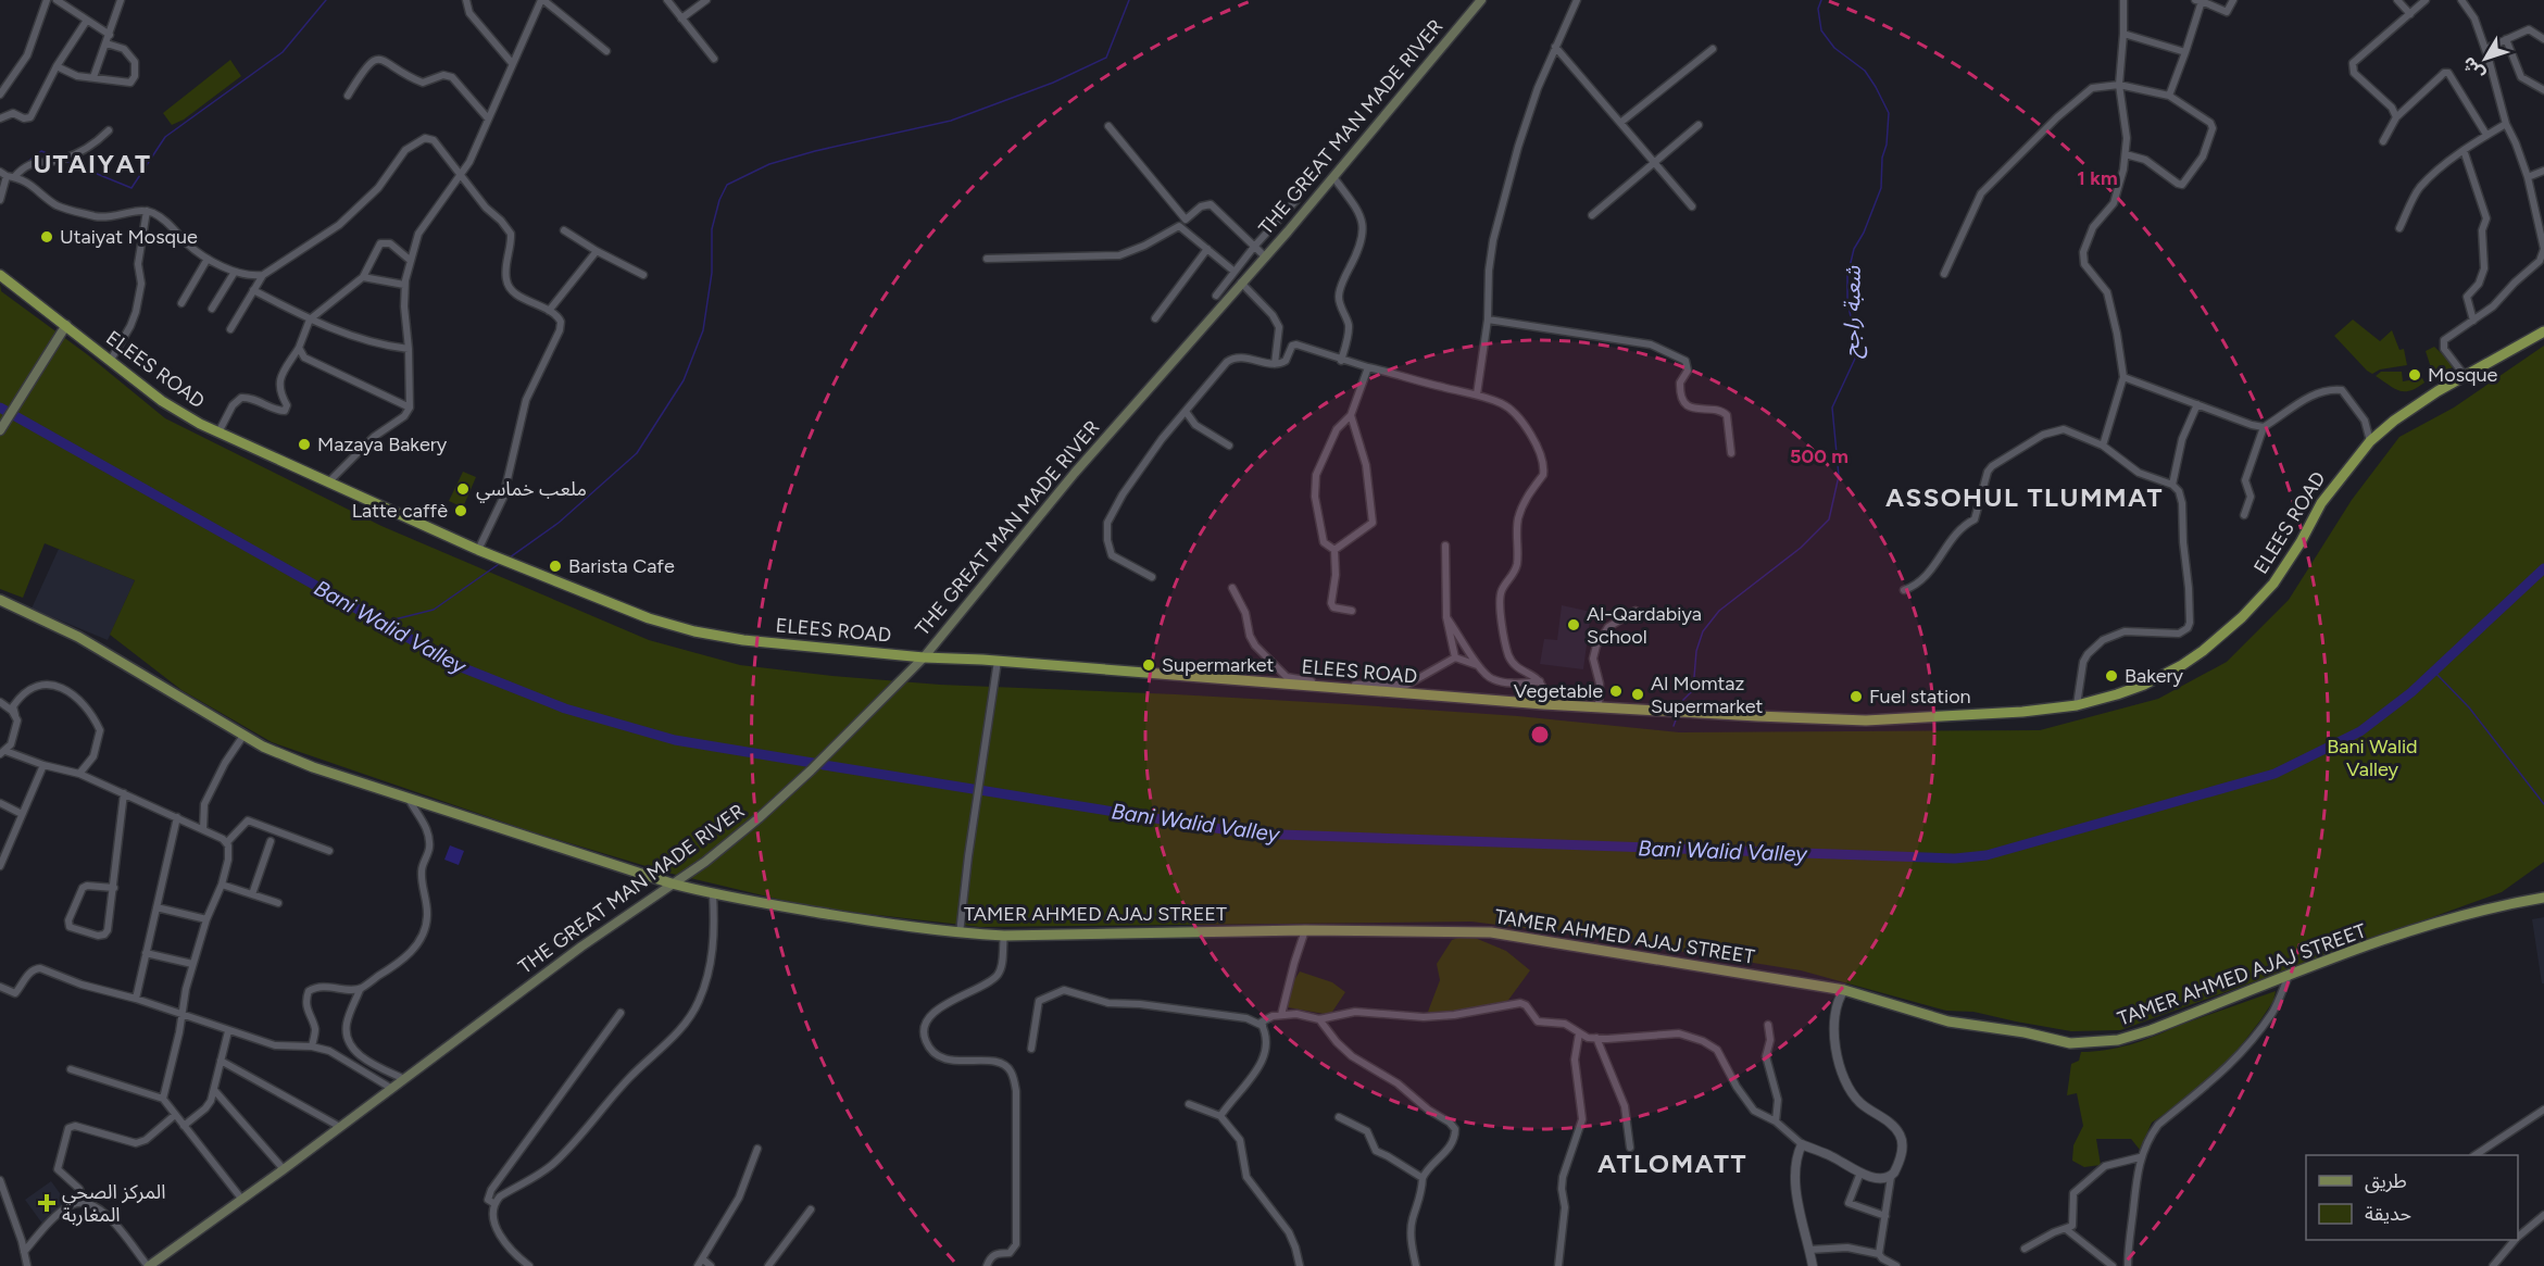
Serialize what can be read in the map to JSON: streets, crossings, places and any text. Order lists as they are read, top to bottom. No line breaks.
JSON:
{"streets":{"highway":["ELEES ROAD"],"main road":["THE GREAT MAN MADE RIVER","TAMER AHMED AJAJ STREET"]},"crossings":[["THE GREAT MAN MADE RIVER","ELEES ROAD"],["THE GREAT MAN MADE RIVER","TAMER AHMED AJAJ STREET"]],"districts":["UTAIYAT","ASSOHUL TLUMMAT","ATLOMATT"],"water":["شعبة راجح","Bani Walid Valley"],"parks":["Bani Walid Valley"],"places":{"other":["Utaiyat Mosque","Mosque","Mazaya Bakery","ملعب خماسي","Latte caffè","Barista Cafe","Al-Qardabiya School","Supermarket","Bakery","Vegetable","Al Momtaz Supermarket","Fuel station"],"health":["المركز الصحي المغاربة"]},"legend":["طريق","حديقة"],"north":"bottom left","rings":["1 km","500 m"]}
